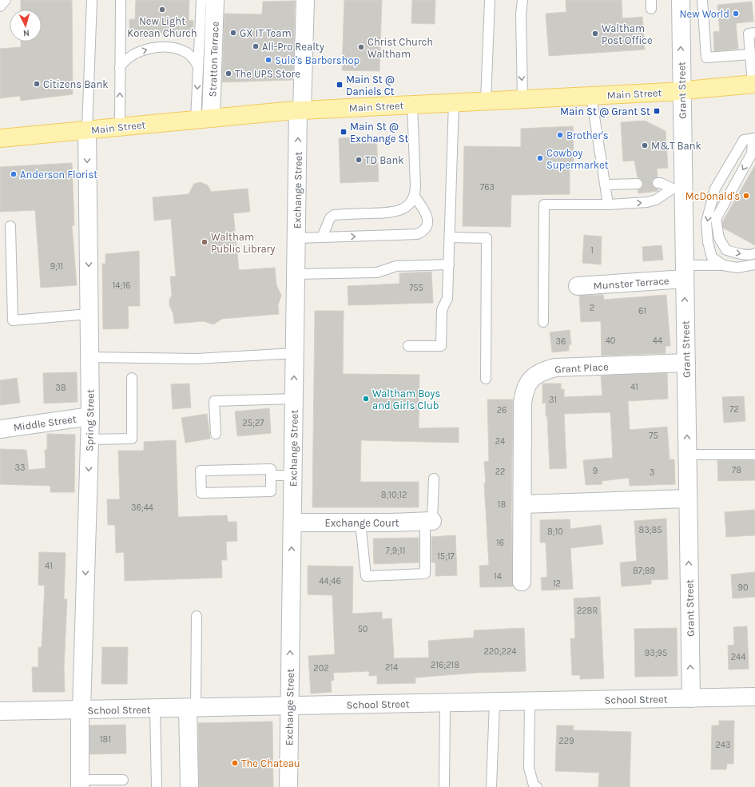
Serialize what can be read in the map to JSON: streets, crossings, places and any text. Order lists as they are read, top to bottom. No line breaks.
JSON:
{"streets":{"main road":["Main Street"],"street":["Stratton Terrace","Grant Street","Exchange Street","Munster Terrace","Grant Place","Spring Street","Middle Street","Exchange Court","School Street"]},"crossings":[["Stratton Terrace","Main Street"],["Grant Street","Main Street"],["Grant Street","Munster Terrace"],["Grant Street","Grant Place"],["Grant Street","School Street"],["Main Street","Exchange Street"],["Main Street","Spring Street"],["Exchange Street","Exchange Court"],["Exchange Street","School Street"],["Spring Street","Middle Street"],["Spring Street","School Street"]],"one_way":["Grant Street","Exchange Street","Spring Street"],"places":{"other":["New Light Korean Church","New World","GX IT Team","Waltham Post Office","All-Pro Realty","Christ Church Waltham","Sule's Barbershop","The UPS Store","Citizens Bank","Brother's","M&T Bank","Cowboy Supermarket","TD Bank","Anderson Florist","McDonald's","Waltham Public Library","Waltham Boys and Girls Club","The Chateau"],"transit":["Main St @ Daniels Ct","Main St @ Grant St","Main St @ Exchange St"]},"house_numbers":["763","1","9;11","14;16","755","2","61","40","44","36","41","38","31","72","26","25;27","75","24","33","78","9","22","3","8;10;12","18","36;44","83;85","8;10","16","7;9;11","15;17","41","87;89","14","44;46","12","90","228R","50","220;224","93;95","244","216;218","214","202","181","229","243"],"north":"bottom"}
